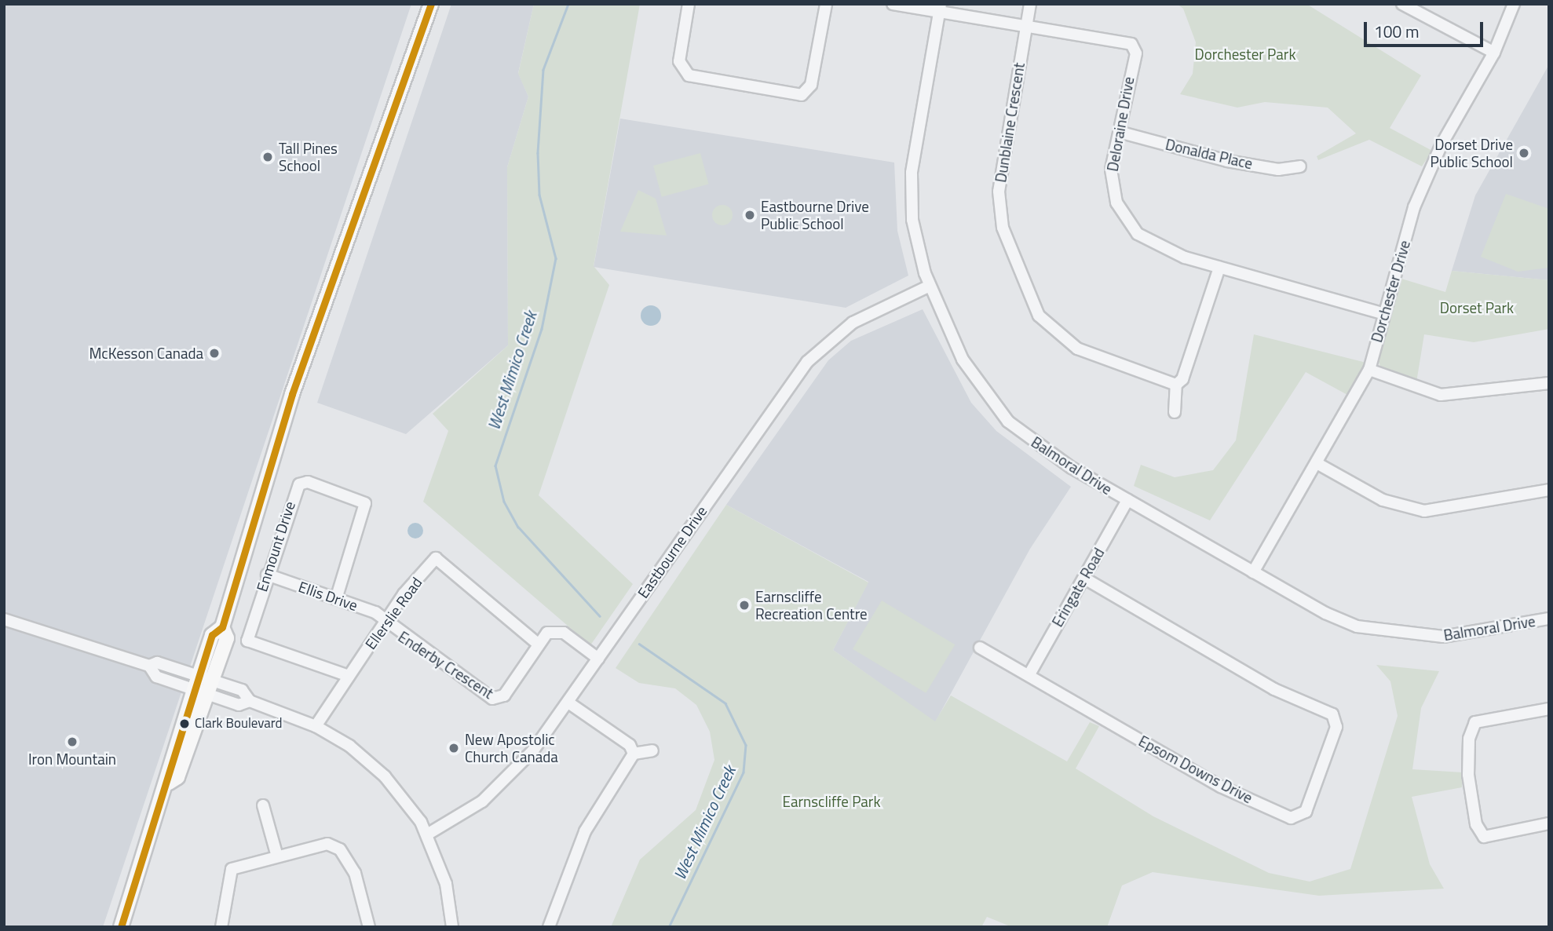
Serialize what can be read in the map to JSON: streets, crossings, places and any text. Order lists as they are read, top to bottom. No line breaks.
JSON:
{"streets":{"street":["Dunblaine Crescent","Deloraine Drive","Donalda Place","Dorchester Drive","Balmoral Drive","Enmount Drive","Eastbourne Drive","Eringate Road","Ellis Drive","Ellerslie Road","Enderby Crescent","Epsom Downs Drive"]},"crossings":[["Dunblaine Crescent","Deloraine Drive"],["Deloraine Drive","Donalda Place"],["Deloraine Drive","Dorchester Drive"],["Deloraine Drive","Balmoral Drive"],["Dorchester Drive","Balmoral Drive"],["Balmoral Drive","Eastbourne Drive"],["Balmoral Drive","Eringate Road"],["Enmount Drive","Ellis Drive"],["Enmount Drive","Ellerslie Road"],["Eringate Road","Epsom Downs Drive"],["Ellis Drive","Ellerslie Road"],["Ellis Drive","Enderby Crescent"],["Ellerslie Road","Enderby Crescent"]],"water":["West Mimico Creek"],"parks":["Dorchester Park","Dorset Park","Earnscliffe Park"],"places":["Dorset Drive Public School","Tall Pines School","Eastbourne Drive Public School","McKesson Canada","Earnscliffe Recreation Centre","Clark Boulevard","Iron Mountain","New Apostolic Church Canada"],"scale_bar":"100 m"}
